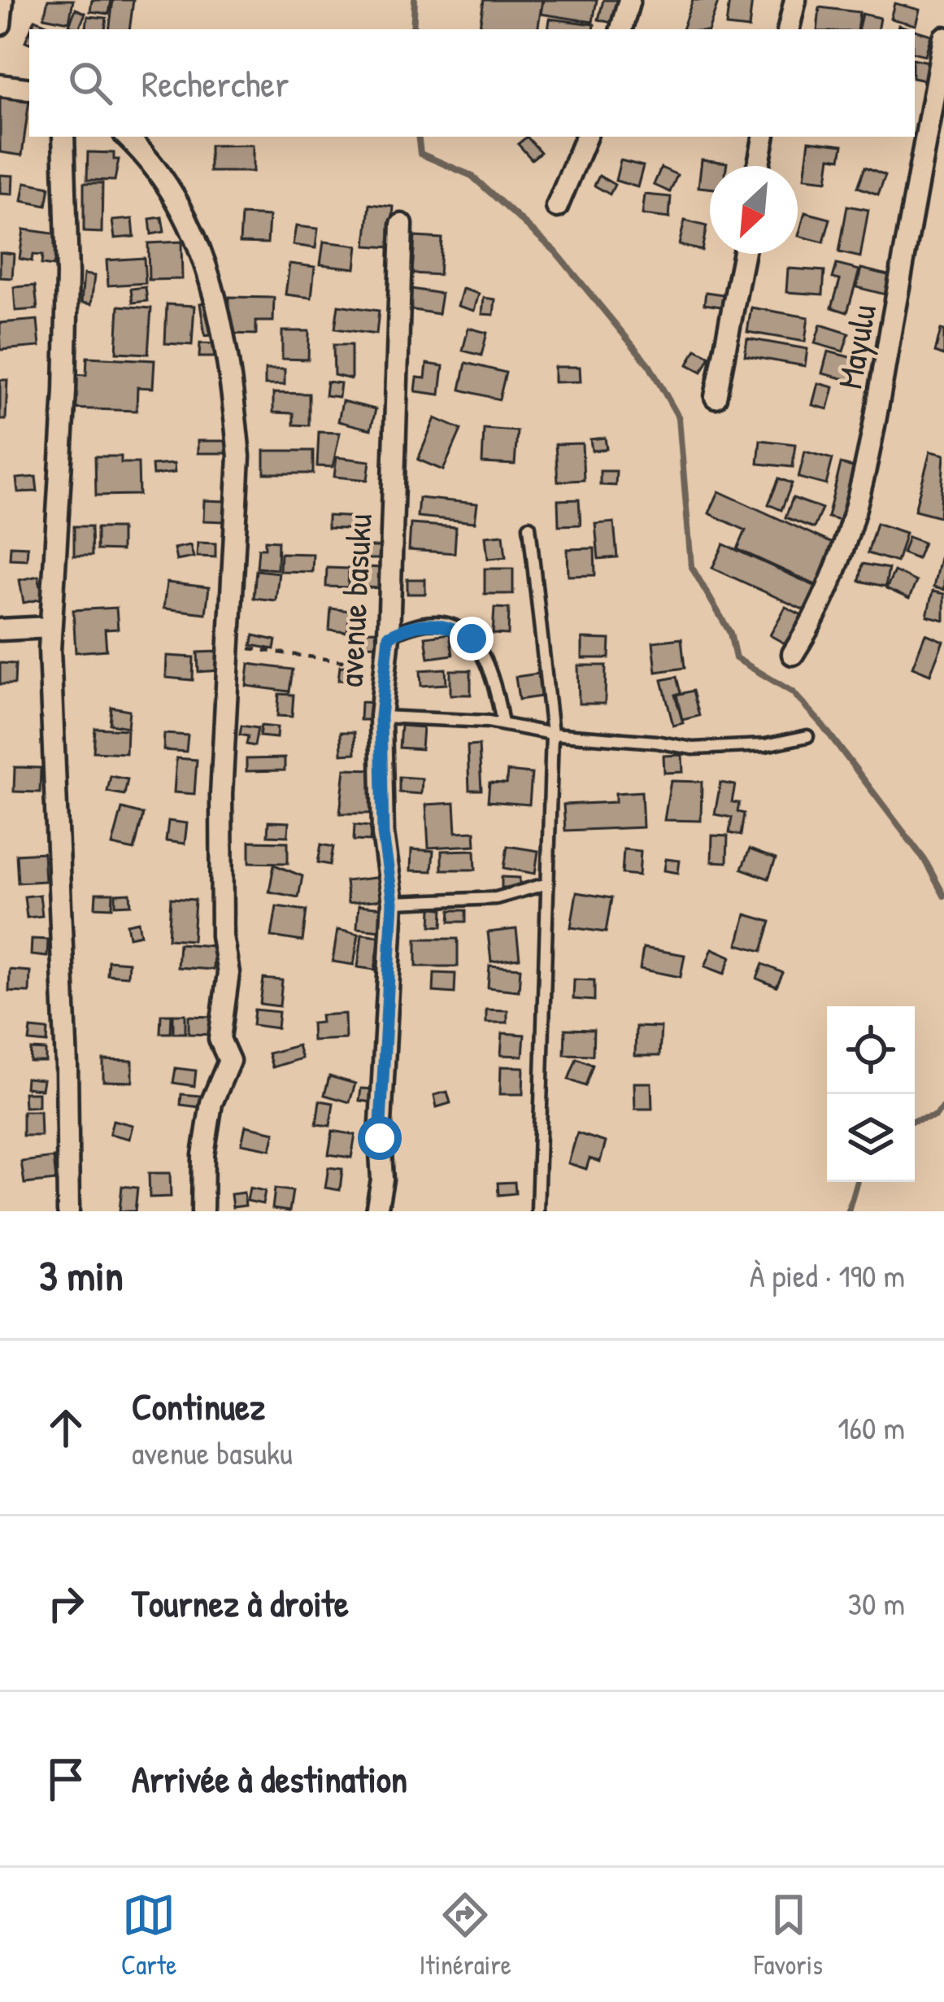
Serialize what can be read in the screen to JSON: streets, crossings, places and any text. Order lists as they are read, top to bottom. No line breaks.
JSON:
{"streets":{"street":["Mayulu","avenue basuku"]},"north":"bottom left","page":{"search":"Rechercher","heading":["3 min","À pied · 190 m"],"list":[["Continuez","avenue basuku","160 m"],["Tournez à droite","30 m"],"Arrivée à destination"],"nav":["Carte","Itinéraire","Favoris"]}}
